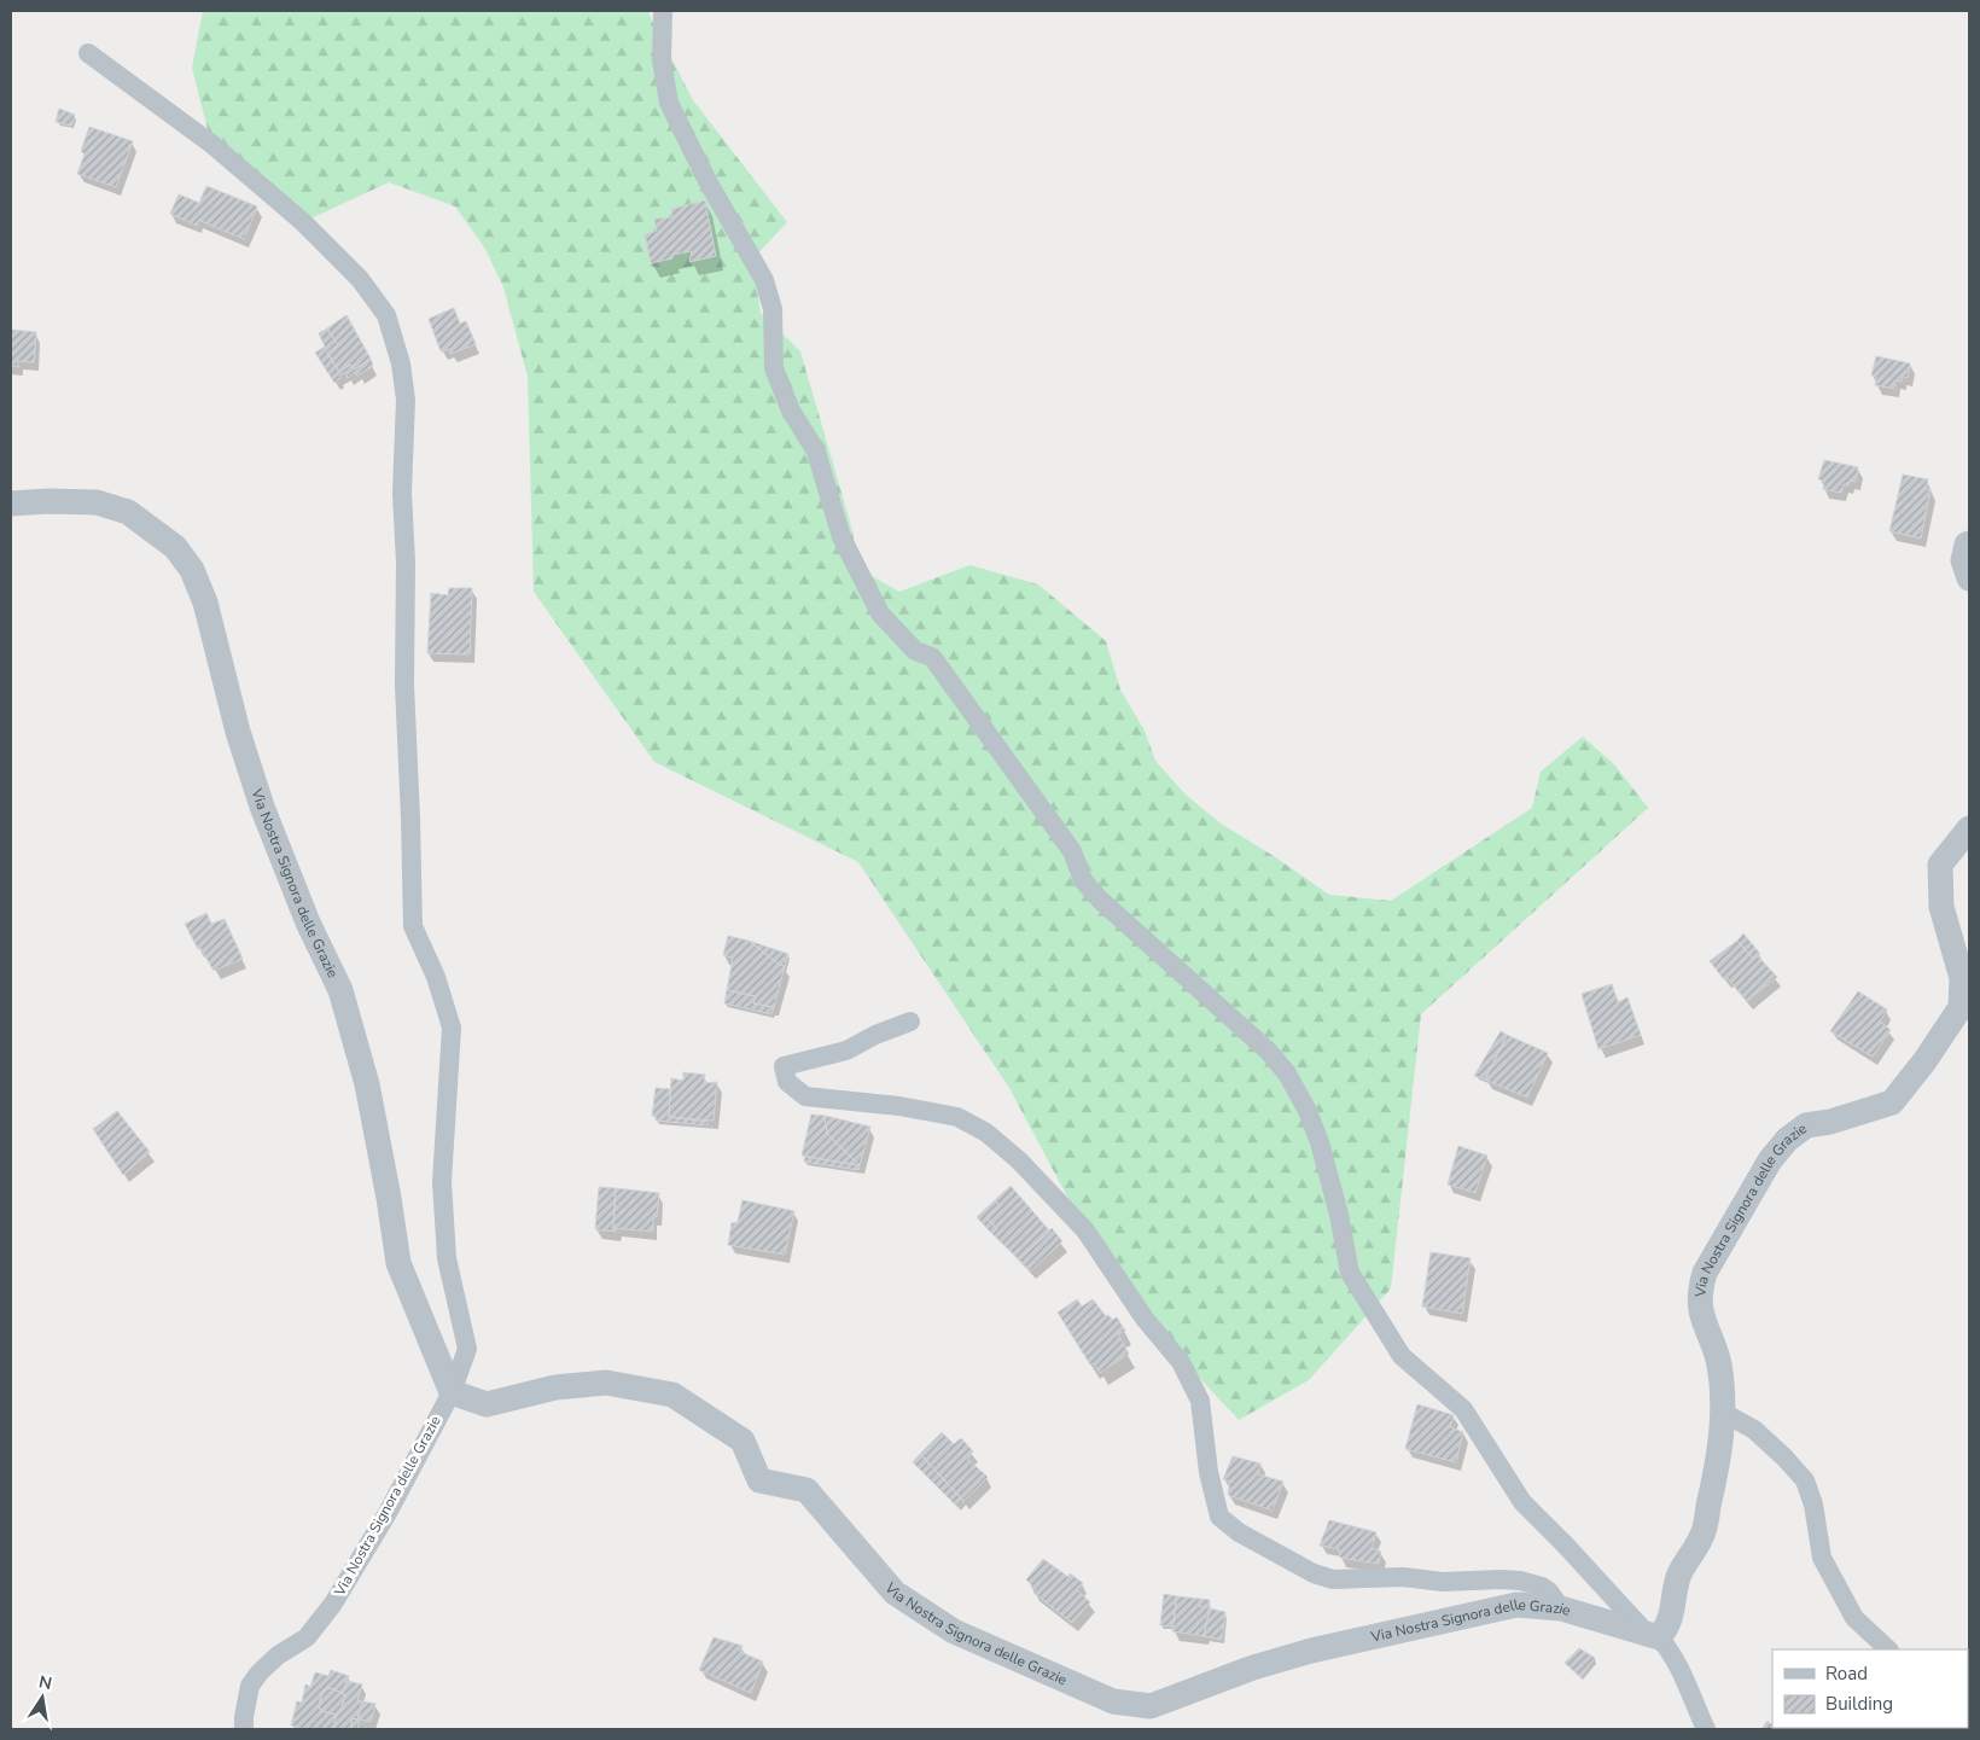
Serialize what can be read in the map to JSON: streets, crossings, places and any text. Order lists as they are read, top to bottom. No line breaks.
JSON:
{"streets":{"street":["Via Nostra Signora delle Grazie"]},"legend":["Road","Building"],"north":"top"}
